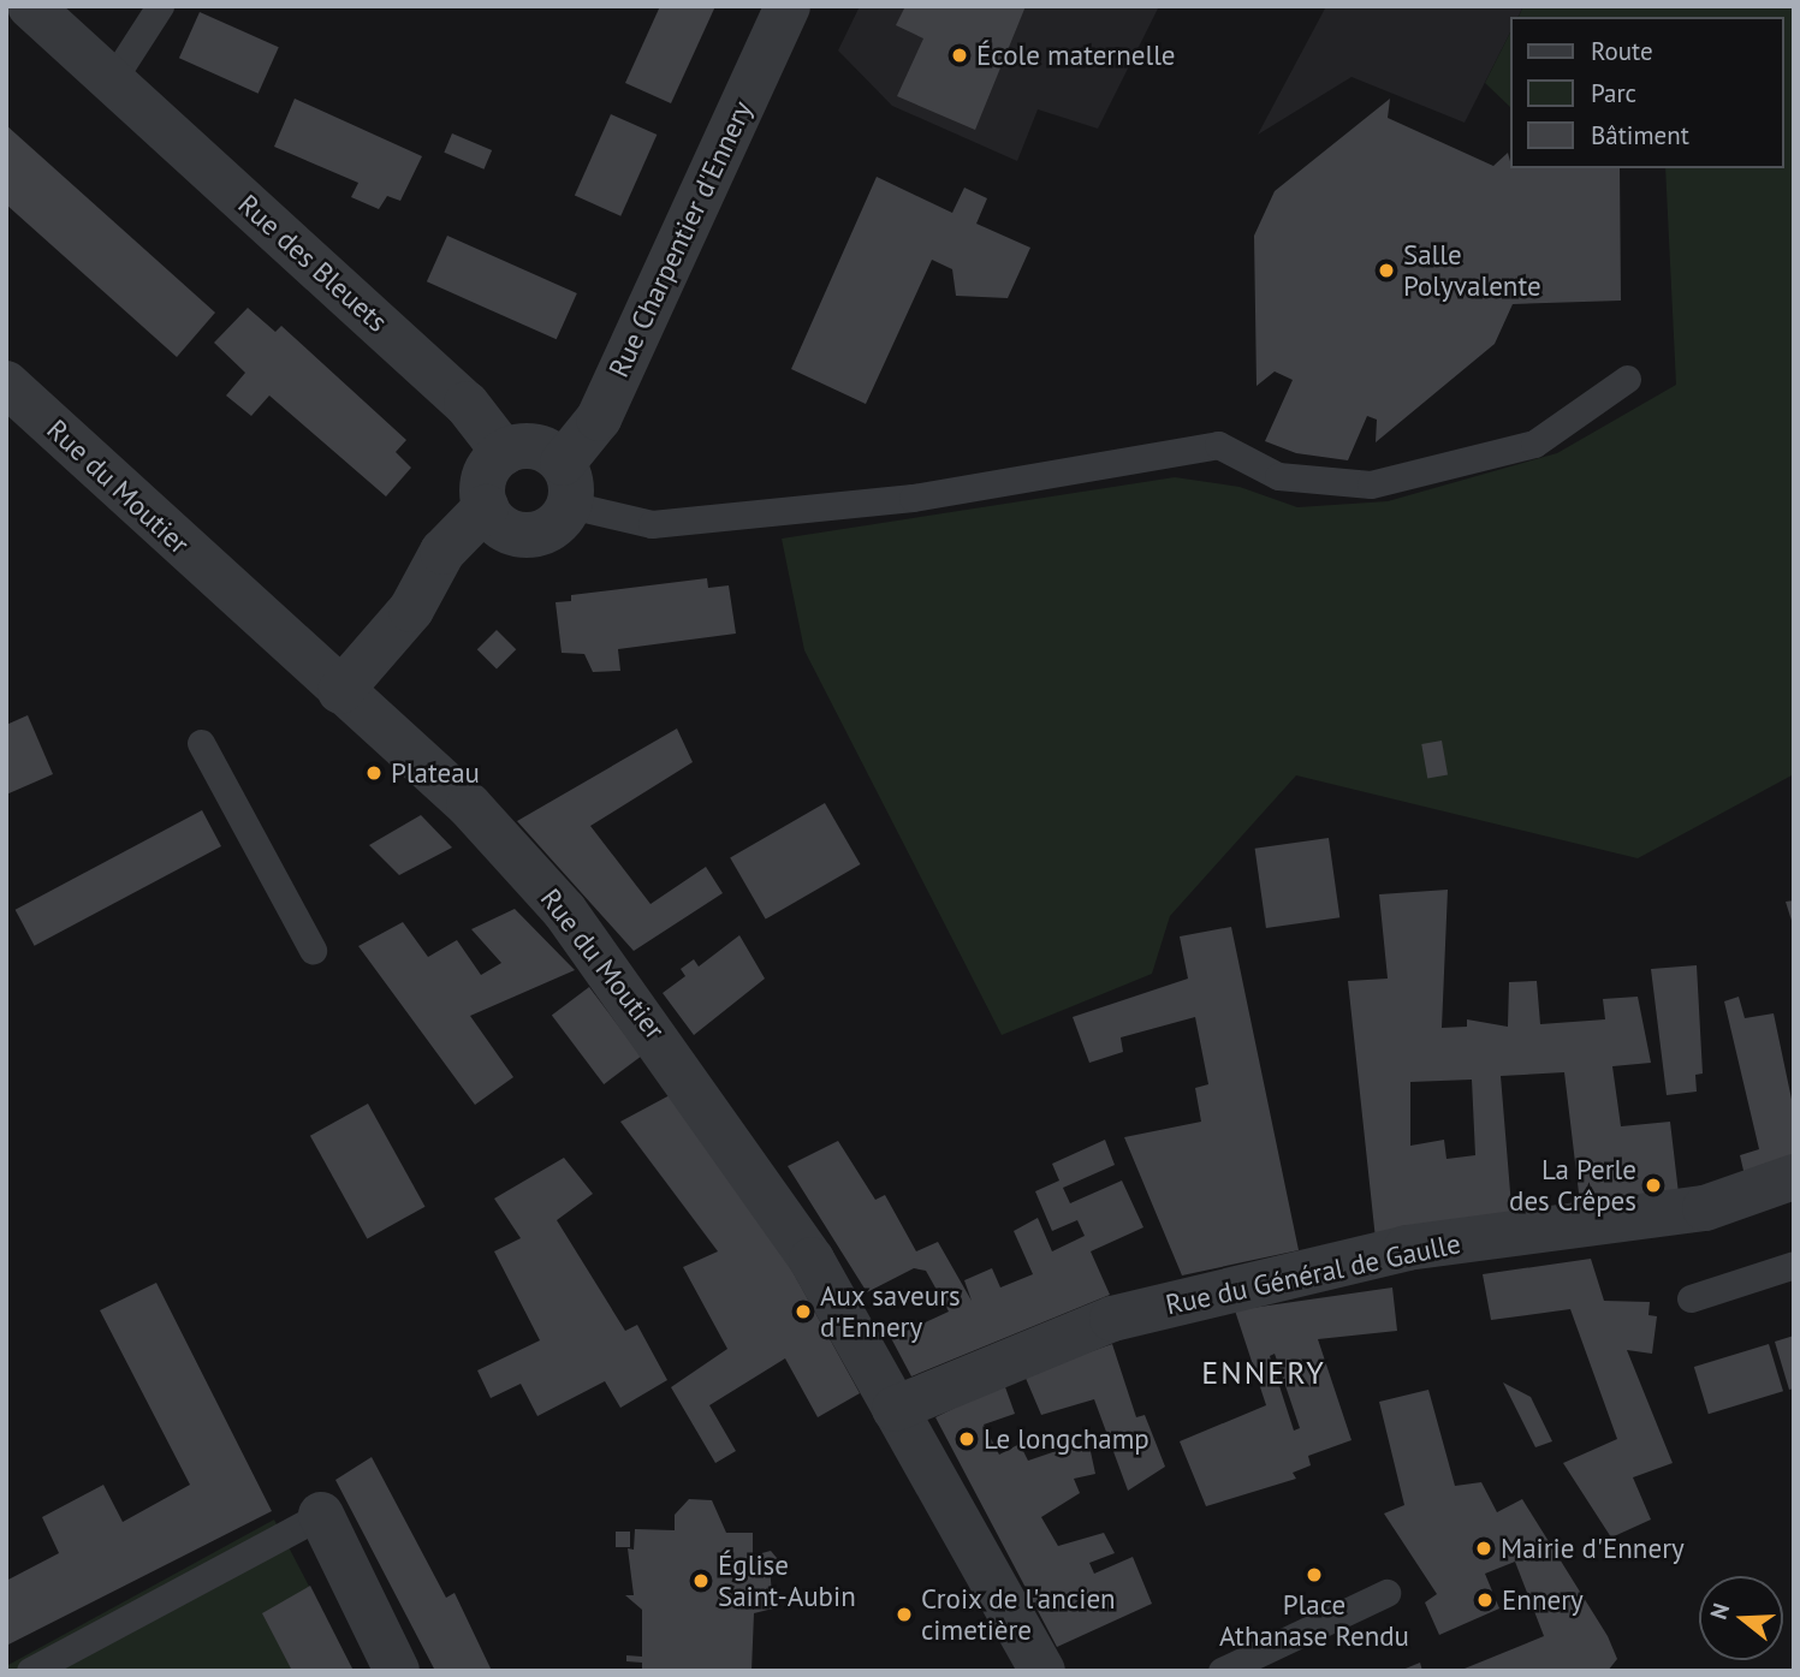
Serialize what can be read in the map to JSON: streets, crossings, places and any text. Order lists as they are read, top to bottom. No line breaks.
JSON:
{"streets":{"street":["Rue Charpentier d'Ennery","Rue des Bleuets","Rue du Moutier","Rue du Général de Gaulle"]},"crossings":[["Rue Charpentier d'Ennery","Rue des Bleuets"],["Rue du Moutier","Rue du Général de Gaulle"]],"districts":["ENNERY"],"places":["École maternelle","Salle Polyvalente","Plateau","La Perle des Crêpes","Aux saveurs d'Ennery","Le longchamp","Mairie d'Ennery","Place Athanase Rendu","Église Saint-Aubin","Ennery","Croix de l'ancien cimetière"],"legend":["Route","Parc","Bâtiment"],"north":"left"}
